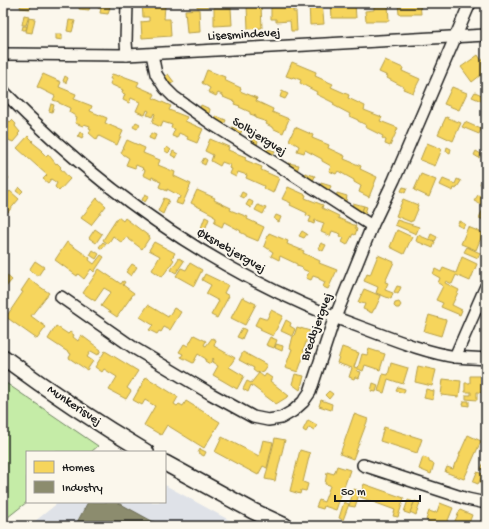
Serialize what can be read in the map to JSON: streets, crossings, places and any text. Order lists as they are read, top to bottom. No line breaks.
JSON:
{"streets":{"main road":["Munkerisvej"],"street":["Lisesmindevej","Solbjergvej","Øksnebjergvej","Bredbjergvej"]},"crossings":[["Lisesmindevej","Solbjergvej"],["Lisesmindevej","Bredbjergvej"],["Solbjergvej","Bredbjergvej"],["Øksnebjergvej","Bredbjergvej"]],"legend":["Homes","Industry"],"scale_bar":"50 m"}
